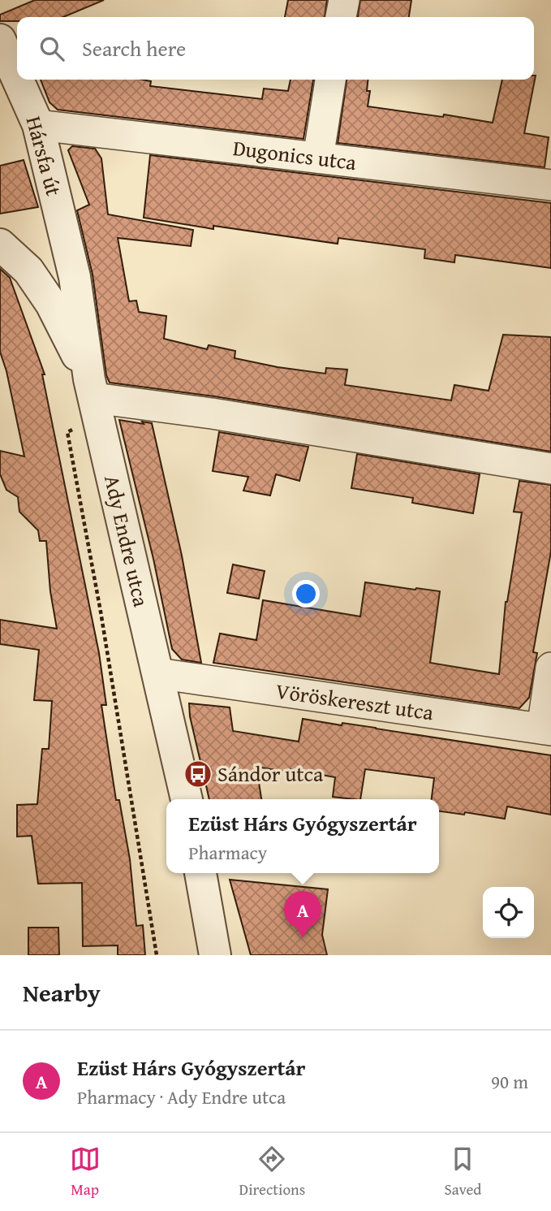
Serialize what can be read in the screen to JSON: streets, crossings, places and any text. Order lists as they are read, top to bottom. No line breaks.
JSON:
{"streets":{"street":["Dugonics utca","Hársfa út","Ady Endre utca","Vöröskereszt utca"]},"crossings":[["Dugonics utca","Hársfa út"],["Hársfa út","Ady Endre utca"],["Ady Endre utca","Vöröskereszt utca"]],"places":{"bus stop":["Sándor utca"]},"page":{"search":"Search here","popup":["Ezüst Hárs Gyógyszertár","Pharmacy"],"pins":"A","heading":"Nearby","list":[{"mark":"A","name":"Ezüst Hárs Gyógyszertár","note":"Pharmacy · Ady Endre utca","value":"90 m"}],"nav":["Map","Directions","Saved"]}}
